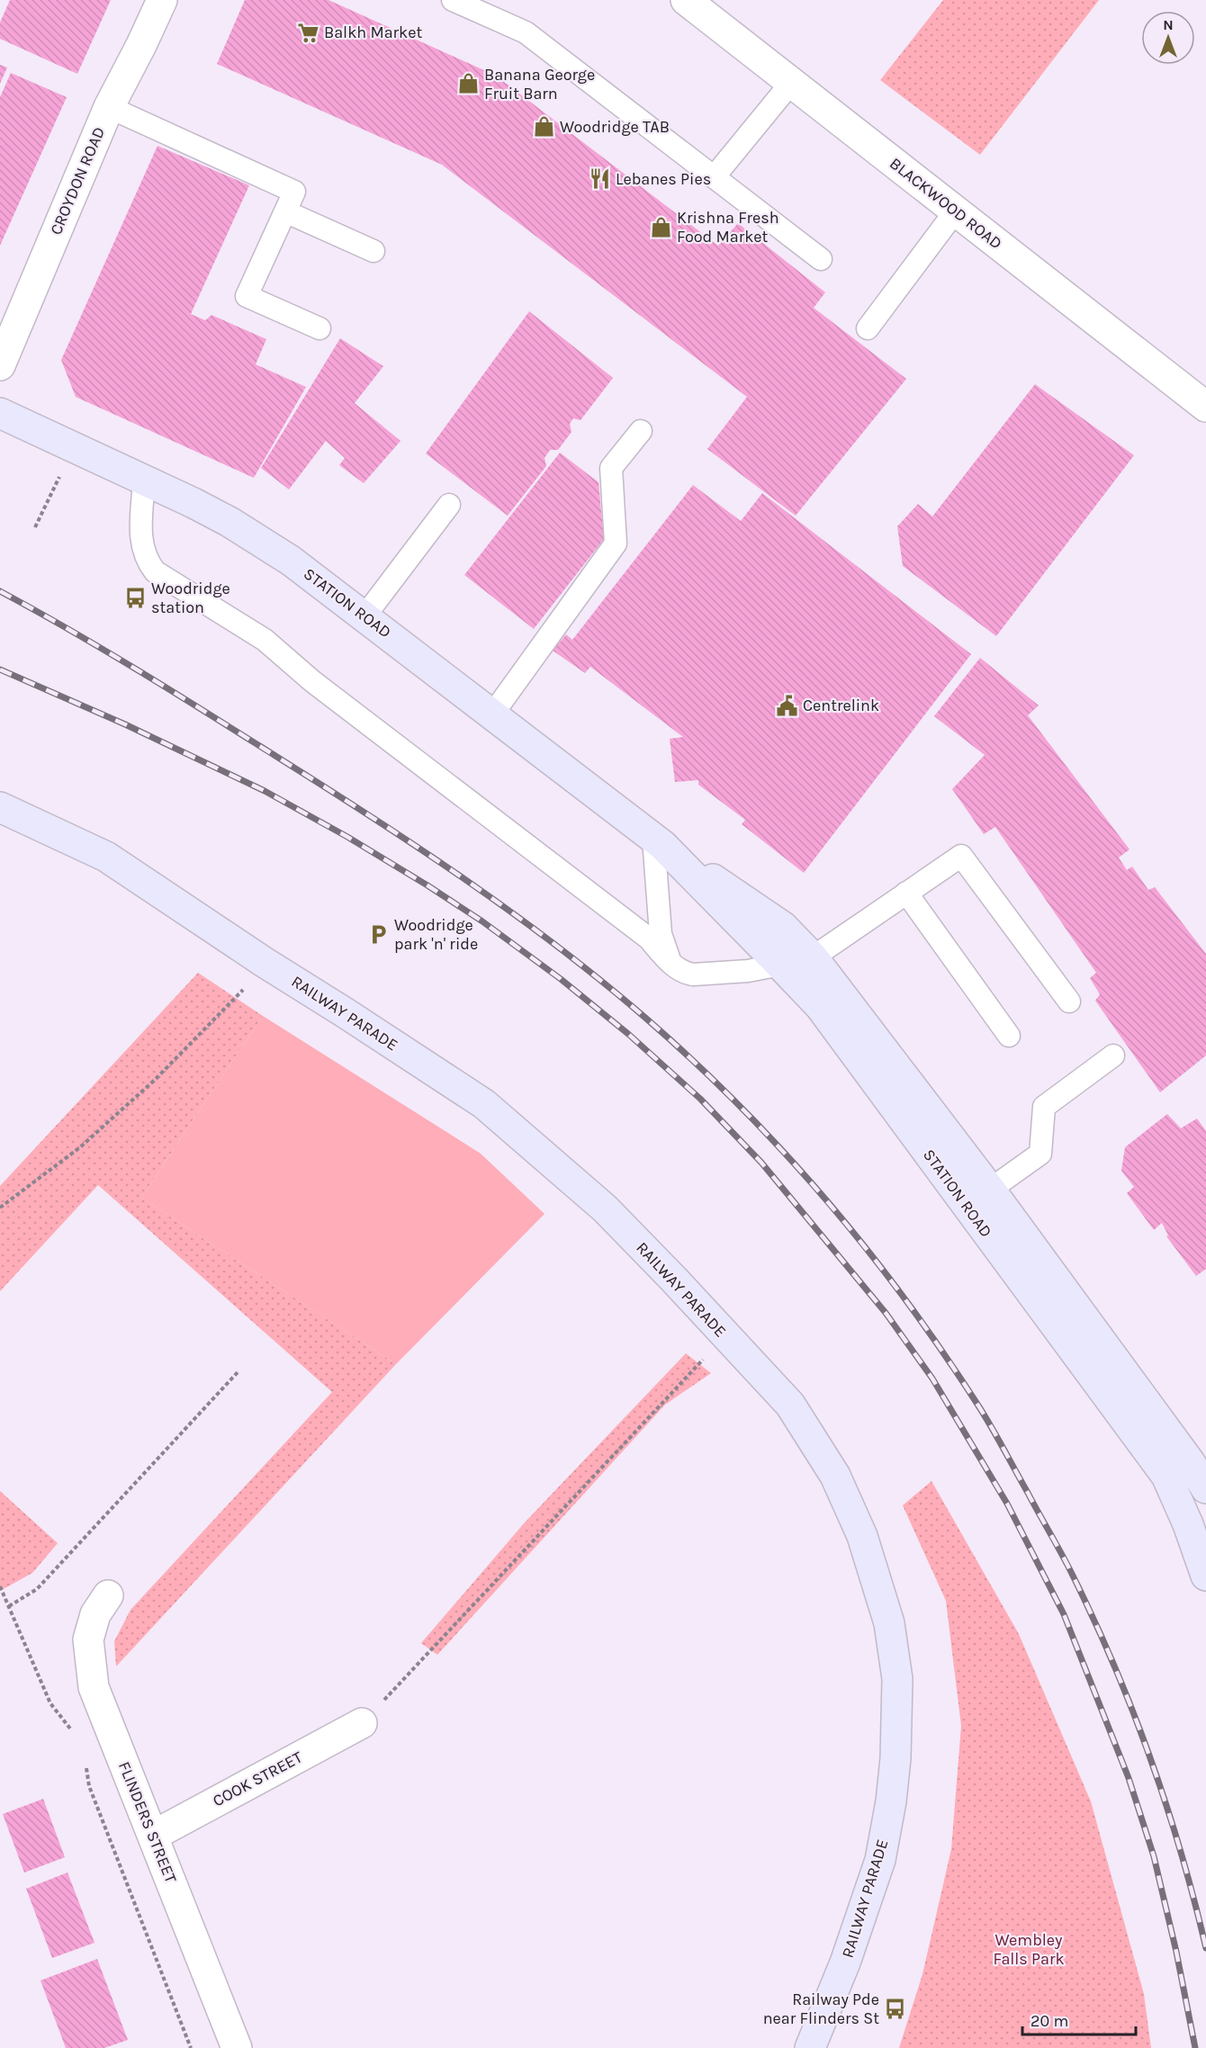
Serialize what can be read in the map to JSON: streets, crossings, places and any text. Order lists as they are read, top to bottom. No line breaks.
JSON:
{"streets":{"street":["CROYDON ROAD","BLACKWOOD ROAD","STATION ROAD","RAILWAY PARADE","COOK STREET","FLINDERS STREET"]},"crossings":[["COOK STREET","FLINDERS STREET"]],"parks":["Wembley Falls Park"],"places":{"supermarket":["Balkh Market"],"shop":["Banana George Fruit Barn","Woodridge TAB","Krishna Fresh Food Market"],"restaurant":["Lebanes Pies"],"bus stop":["Woodridge station","Railway Pde near Flinders St"],"public building":["Centrelink"],"parking":["Woodridge park 'n' ride"]},"scale_bar":"20 m","north":"top"}
